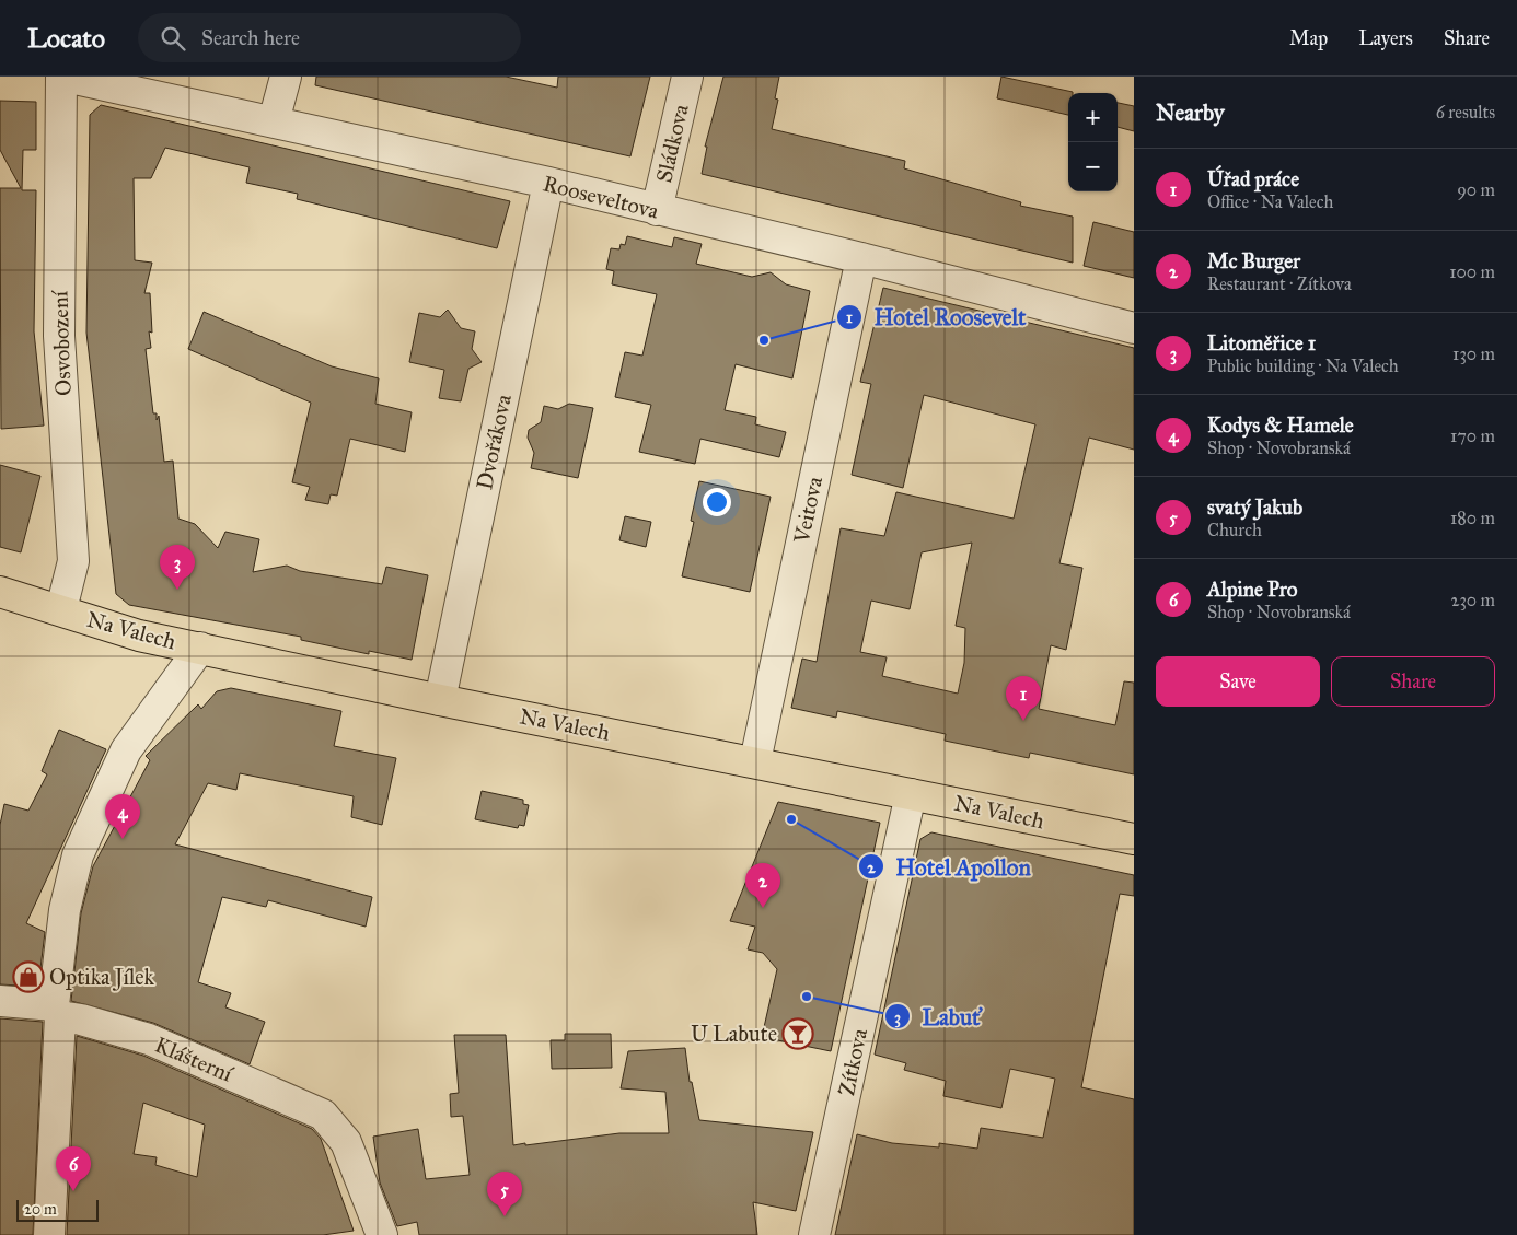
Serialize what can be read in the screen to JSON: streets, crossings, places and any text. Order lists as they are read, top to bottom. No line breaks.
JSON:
{"streets":{"main road":["Na Valech"],"street":["Sládkova","Rooseveltova","Osvobození","Dvořákova","Veitova","Klášterní","Zítkova"]},"crossings":[["Sládkova","Rooseveltova"],["Rooseveltova","Dvořákova"],["Rooseveltova","Veitova"],["Osvobození","Na Valech"],["Dvořákova","Na Valech"],["Veitova","Na Valech"],["Na Valech","Zítkova"]],"places":{"other":["Hotel Roosevelt","Hotel Apollon","Labuť"],"shop":["Optika Jílek"],"bar":["U Labute"]},"scale_bar":"20 m","page":{"header":"Locato","search":"Search here","nav":["Map","Layers","Share"],"heading":["Nearby","6 results"],"map_buttons":["+","−"],"list":[{"mark":"1","name":"Úřad práce","note":"Office · Na Valech","value":"90 m"},{"mark":"2","name":"Mc Burger","note":"Restaurant · Zítkova","value":"100 m"},{"mark":"3","name":"Litoměřice 1","note":"Public building · Na Valech","value":"130 m"},{"mark":"4","name":"Kodys & Hamele","note":"Shop · Novobranská","value":"170 m"},{"mark":"5","name":"svatý Jakub","note":"Church","value":"180 m"},{"mark":"6","name":"Alpine Pro","note":"Shop · Novobranská","value":"230 m"}],"pins":["3","1","4","2","6","5"],"buttons":["Save","Share"],"scale":"20 m"}}
